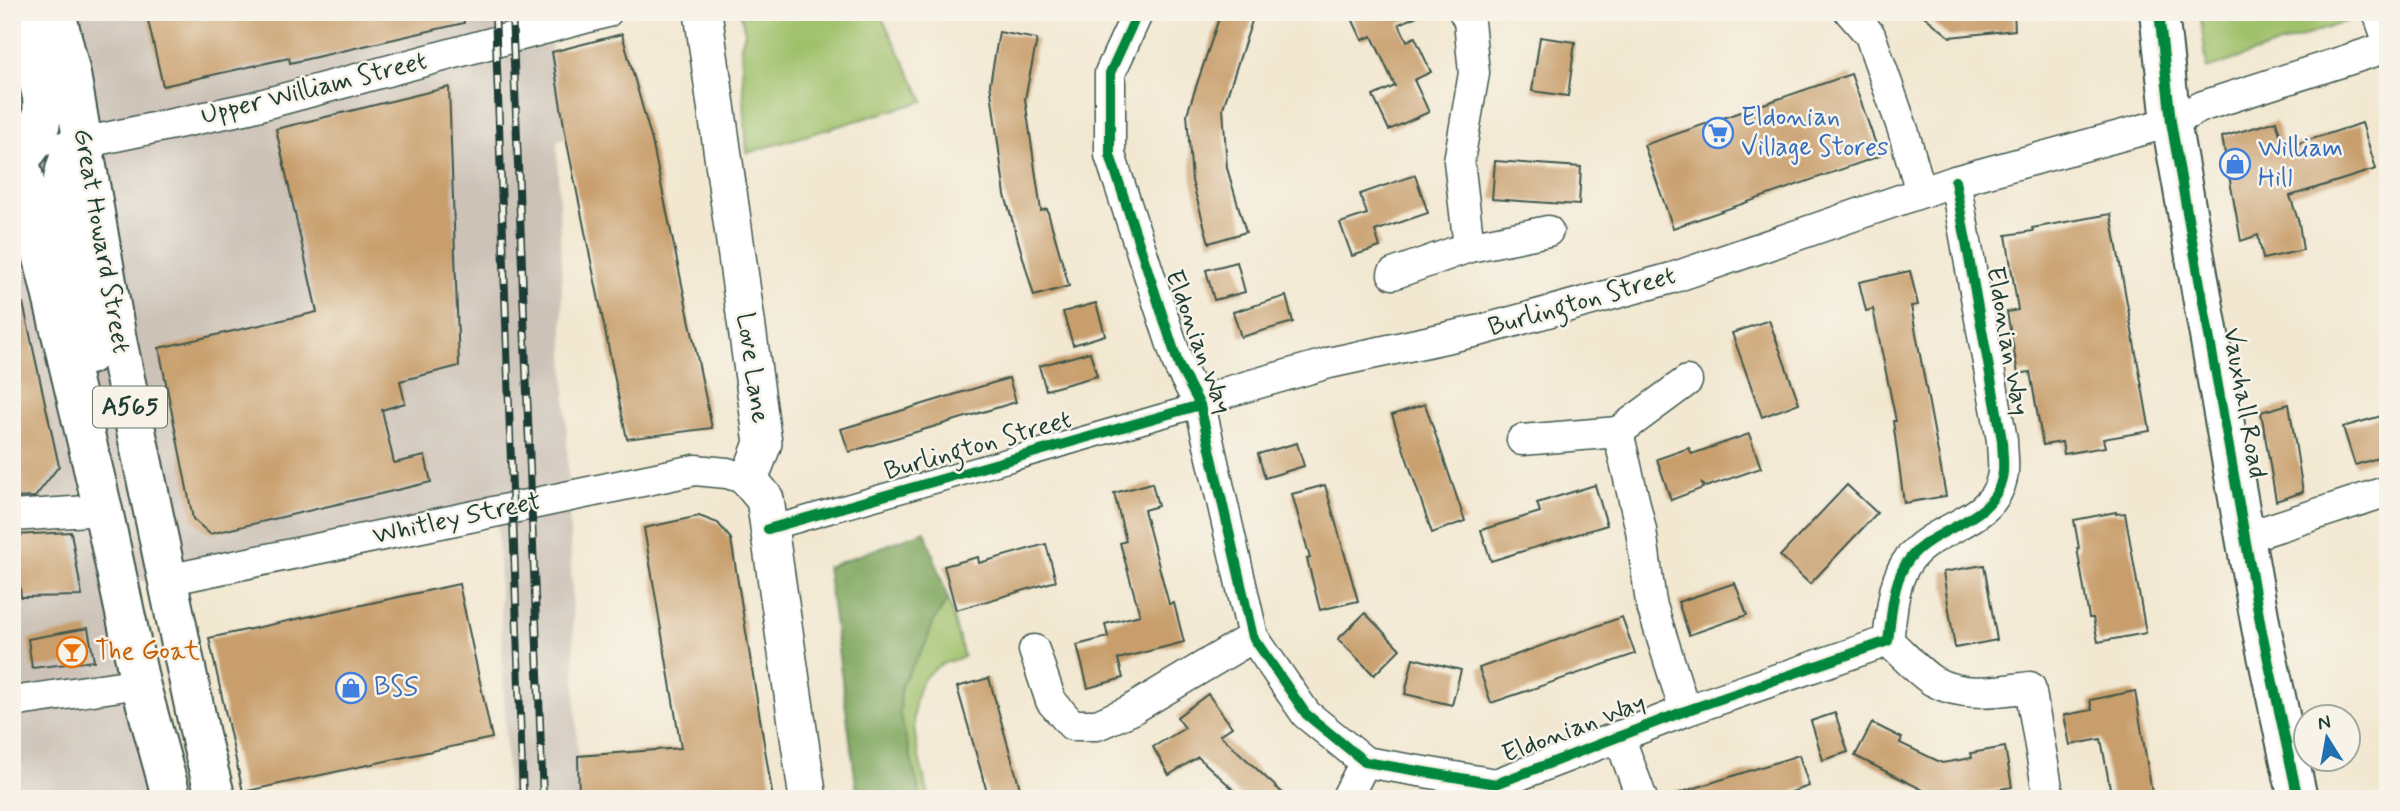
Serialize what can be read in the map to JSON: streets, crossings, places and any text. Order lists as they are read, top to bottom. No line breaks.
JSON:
{"streets":{"main road":["Great Howard Street","Vauxhall Road","A565"],"street":["Upper William Street","Burlington Street","Eldonian Way","Love Lane","Whitley Street"]},"crossings":[["Upper William Street","Great Howard Street"],["Great Howard Street","Whitley Street"],["Burlington Street","Eldonian Way"],["Burlington Street","Vauxhall Road"],["Love Lane","Whitley Street"]],"places":{"supermarket":["Eldonian Village Stores"],"shop":["William Hill","BSS"],"bar":["The Goat"]},"north":"top"}
